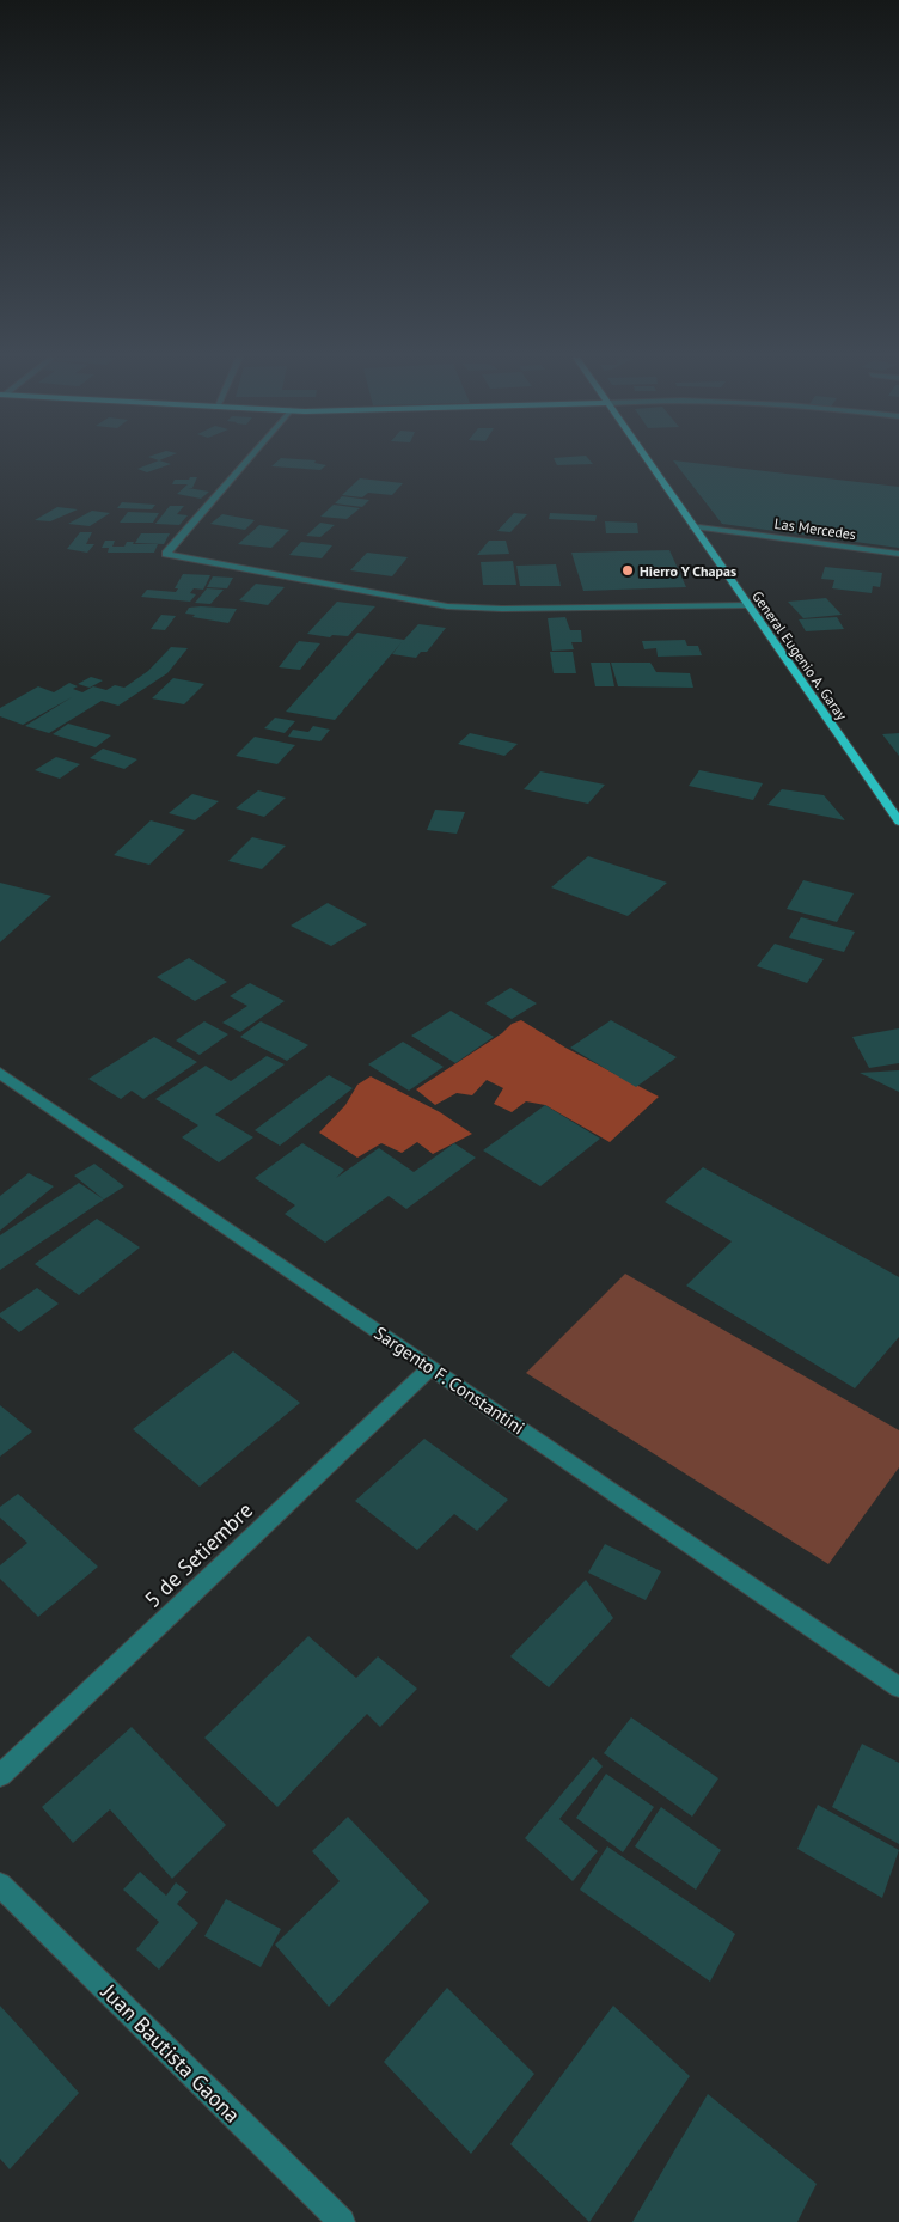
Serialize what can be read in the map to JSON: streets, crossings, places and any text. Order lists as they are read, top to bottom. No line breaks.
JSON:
{"streets":{"main road":["General Eugenio A. Garay"],"street":["Las Mercedes","Sargento F. Constantini","5 de Setiembre","Juan Bautista Gaona"]},"crossings":[["Las Mercedes","General Eugenio A. Garay"],["Sargento F. Constantini","5 de Setiembre"]],"places":["Hierro Y Chapas"]}
